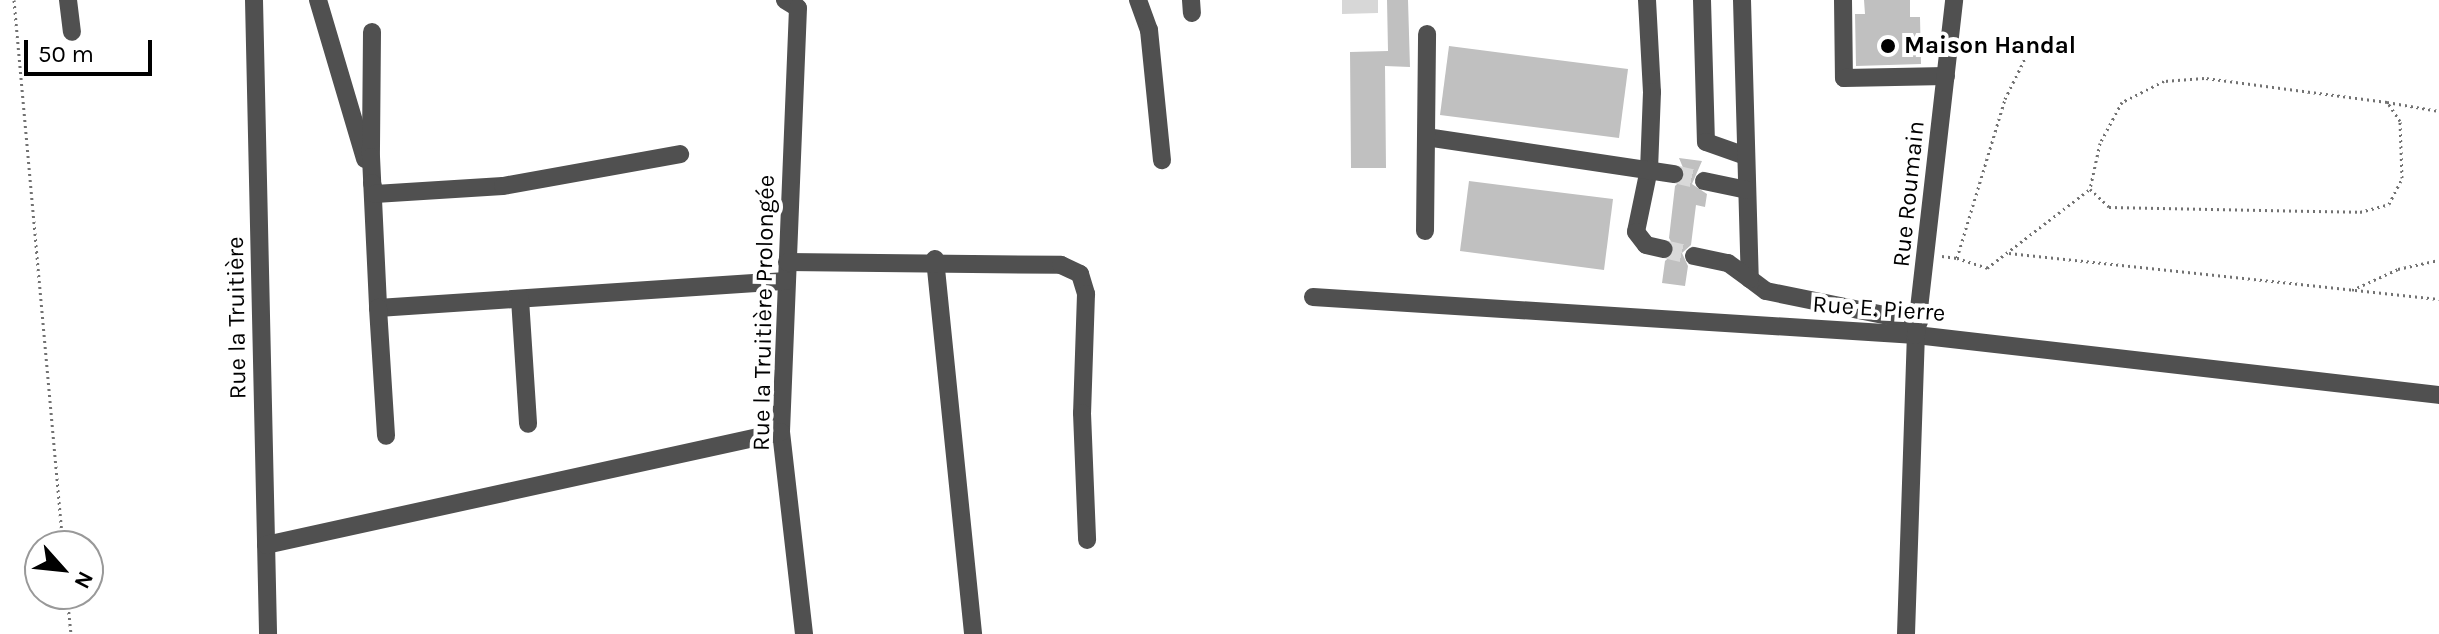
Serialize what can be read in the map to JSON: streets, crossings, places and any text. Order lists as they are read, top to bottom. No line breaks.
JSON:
{"streets":{"street":["Rue Roumain","Rue E. Pierre","Rue la Truitière Prolongée","Rue la Truitière"]},"crossings":[["Rue Roumain","Rue E. Pierre"]],"places":["Maison Handal"],"scale_bar":"50 m","north":"bottom right"}
